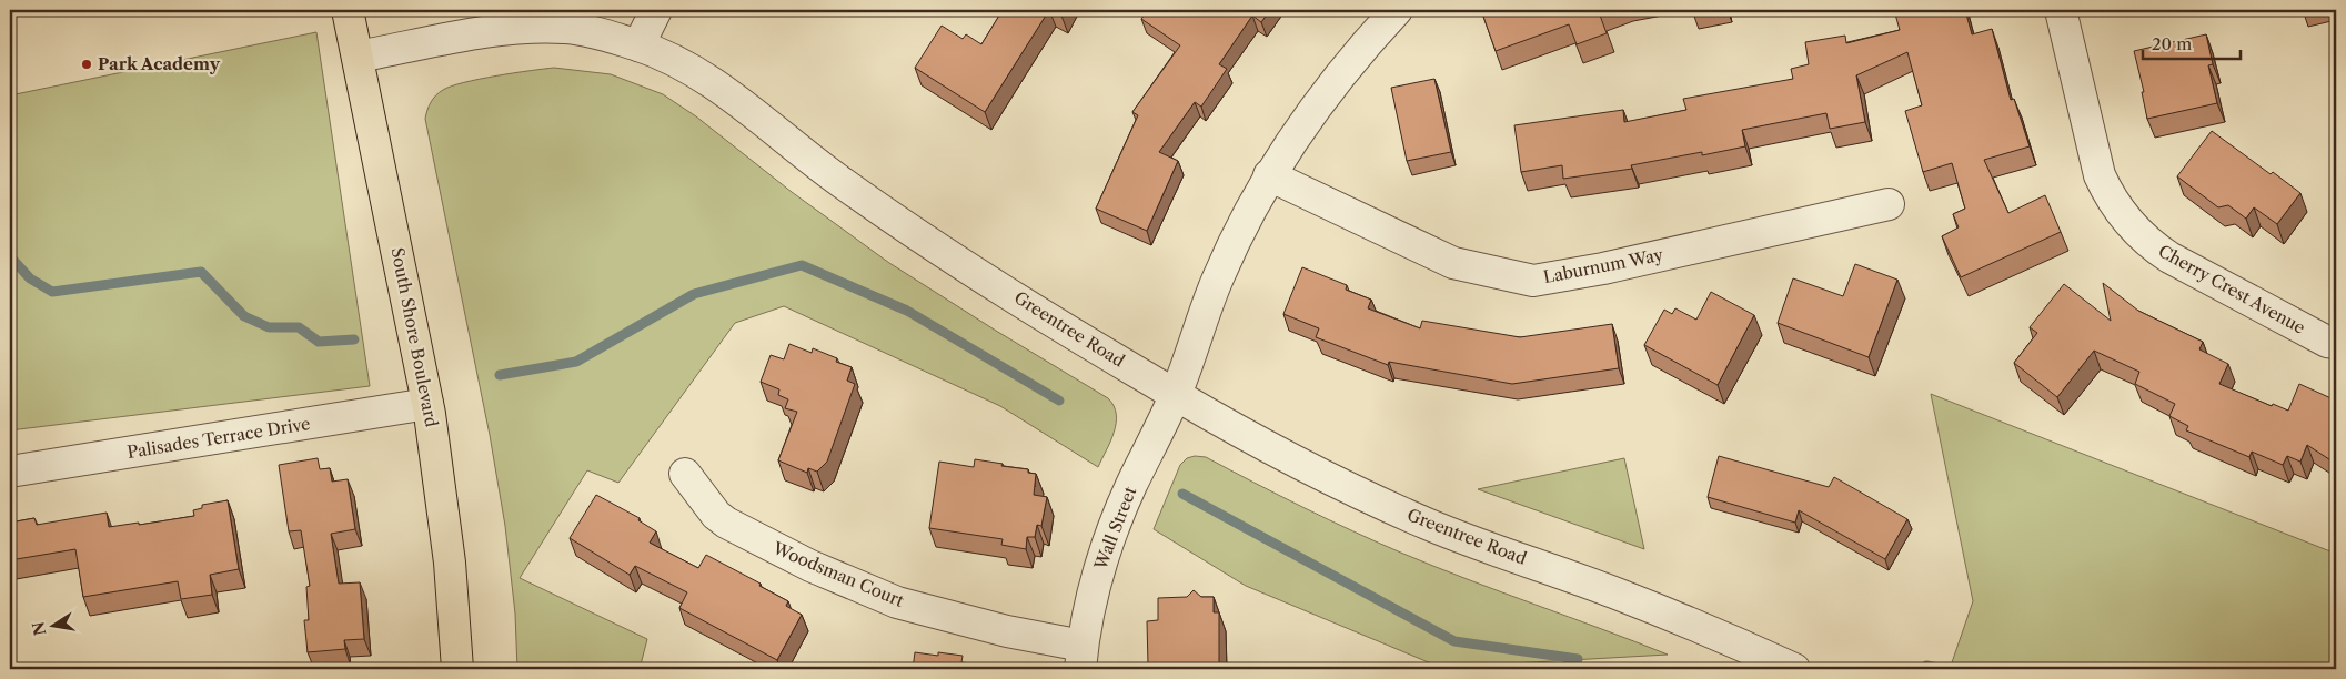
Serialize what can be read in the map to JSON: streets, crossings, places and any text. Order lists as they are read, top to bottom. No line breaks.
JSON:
{"streets":{"main road":["South Shore Boulevard"],"street":["Laburnum Way","Cherry Crest Avenue","Greentree Road","Palisades Terrace Drive","Wall Street","Woodsman Court"]},"crossings":[["Greentree Road","South Shore Boulevard"],["Greentree Road","Wall Street"],["South Shore Boulevard","Palisades Terrace Drive"],["Wall Street","Woodsman Court"]],"places":["Park Academy"],"scale_bar":"20 m","north":"left"}
